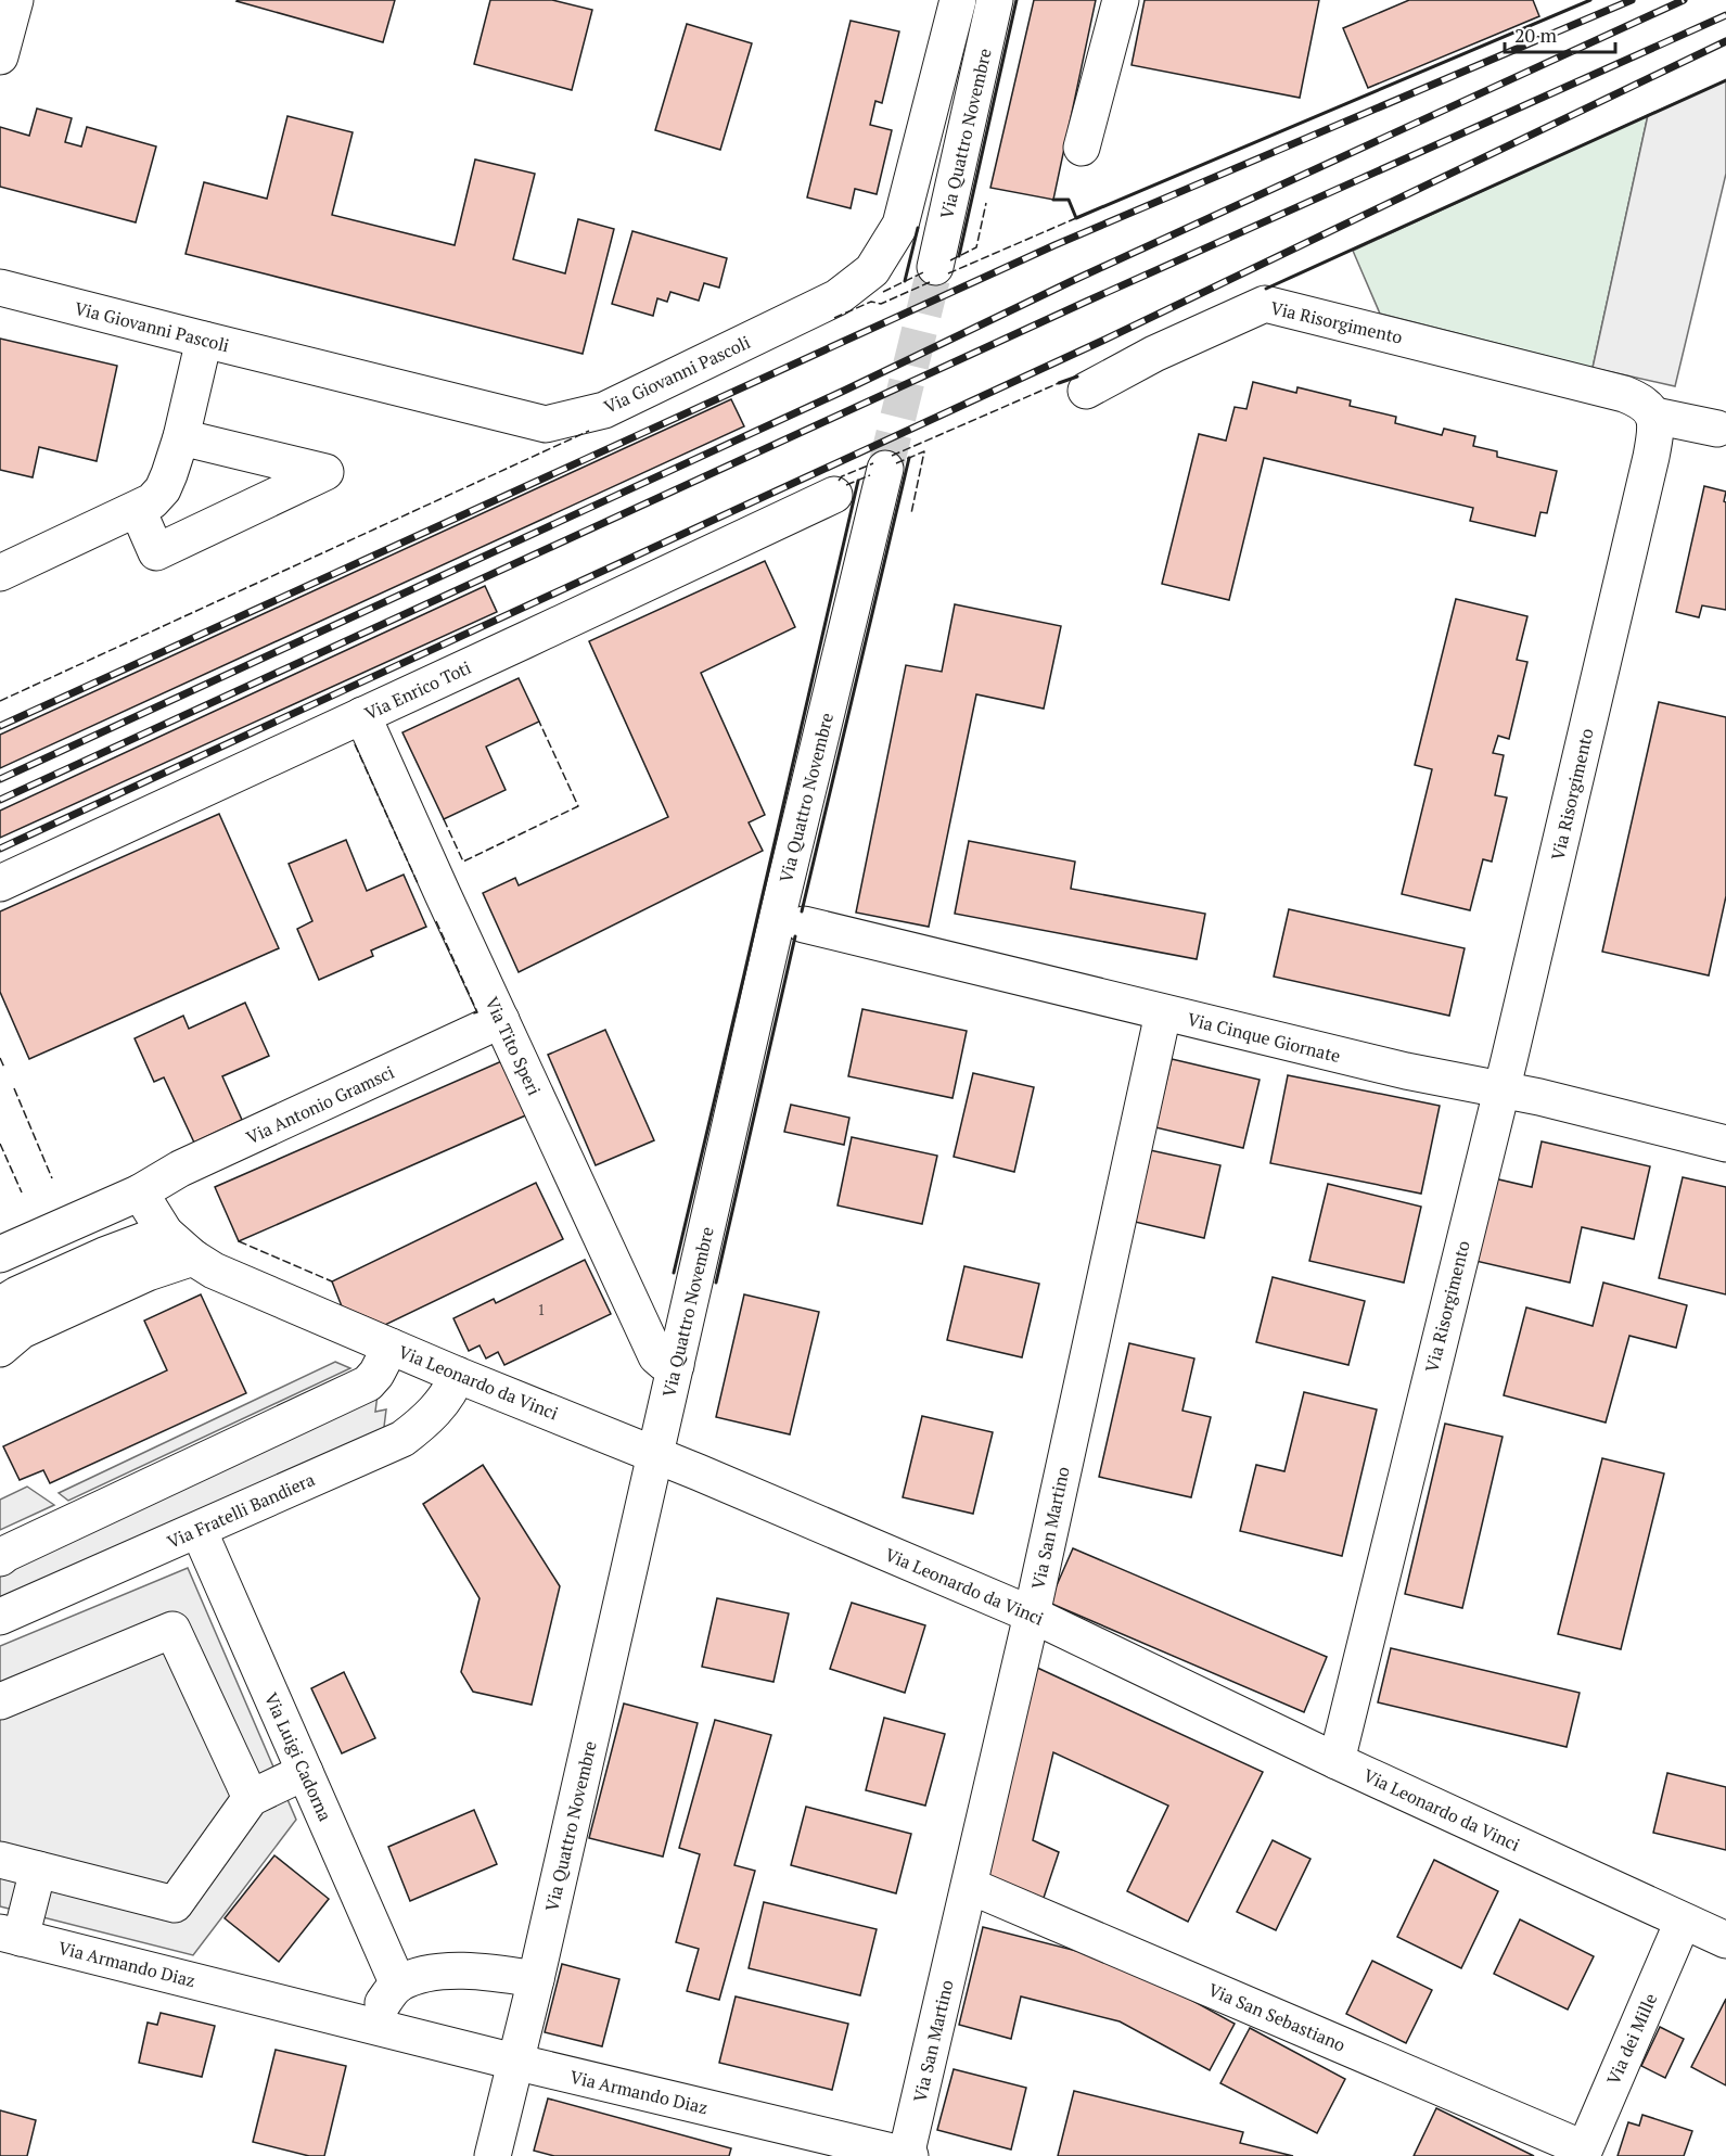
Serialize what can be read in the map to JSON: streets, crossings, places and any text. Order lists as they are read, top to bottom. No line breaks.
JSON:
{"streets":{"street":["Via Quattro Novembre","Via Risorgimento","Via Giovanni Pascoli","Via Enrico Toti","Via Cinque Giornate","Via Tito Speri","Via Antonio Gramsci","Via Leonardo da Vinci","Via Fratelli Bandiera","Via San Martino","Via Luigi Cadorna","Via Armando Diaz","Via San Sebastiano","Via dei Mille"]},"crossings":[["Via Quattro Novembre","Via Tito Speri"],["Via Quattro Novembre","Via Leonardo da Vinci"],["Via Quattro Novembre","Via Armando Diaz"],["Via Risorgimento","Via Cinque Giornate"],["Via Risorgimento","Via Leonardo da Vinci"],["Via Enrico Toti","Via Tito Speri"],["Via Cinque Giornate","Via San Martino"],["Via Tito Speri","Via Antonio Gramsci"],["Via Antonio Gramsci","Via Leonardo da Vinci"],["Via Leonardo da Vinci","Via Fratelli Bandiera"],["Via Leonardo da Vinci","Via San Martino"],["Via Leonardo da Vinci","Via dei Mille"],["Via Fratelli Bandiera","Via Luigi Cadorna"],["Via San Martino","Via Armando Diaz"],["Via San Martino","Via San Sebastiano"],["Via San Sebastiano","Via dei Mille"]],"house_numbers":["1"],"scale_bar":"20 m"}
